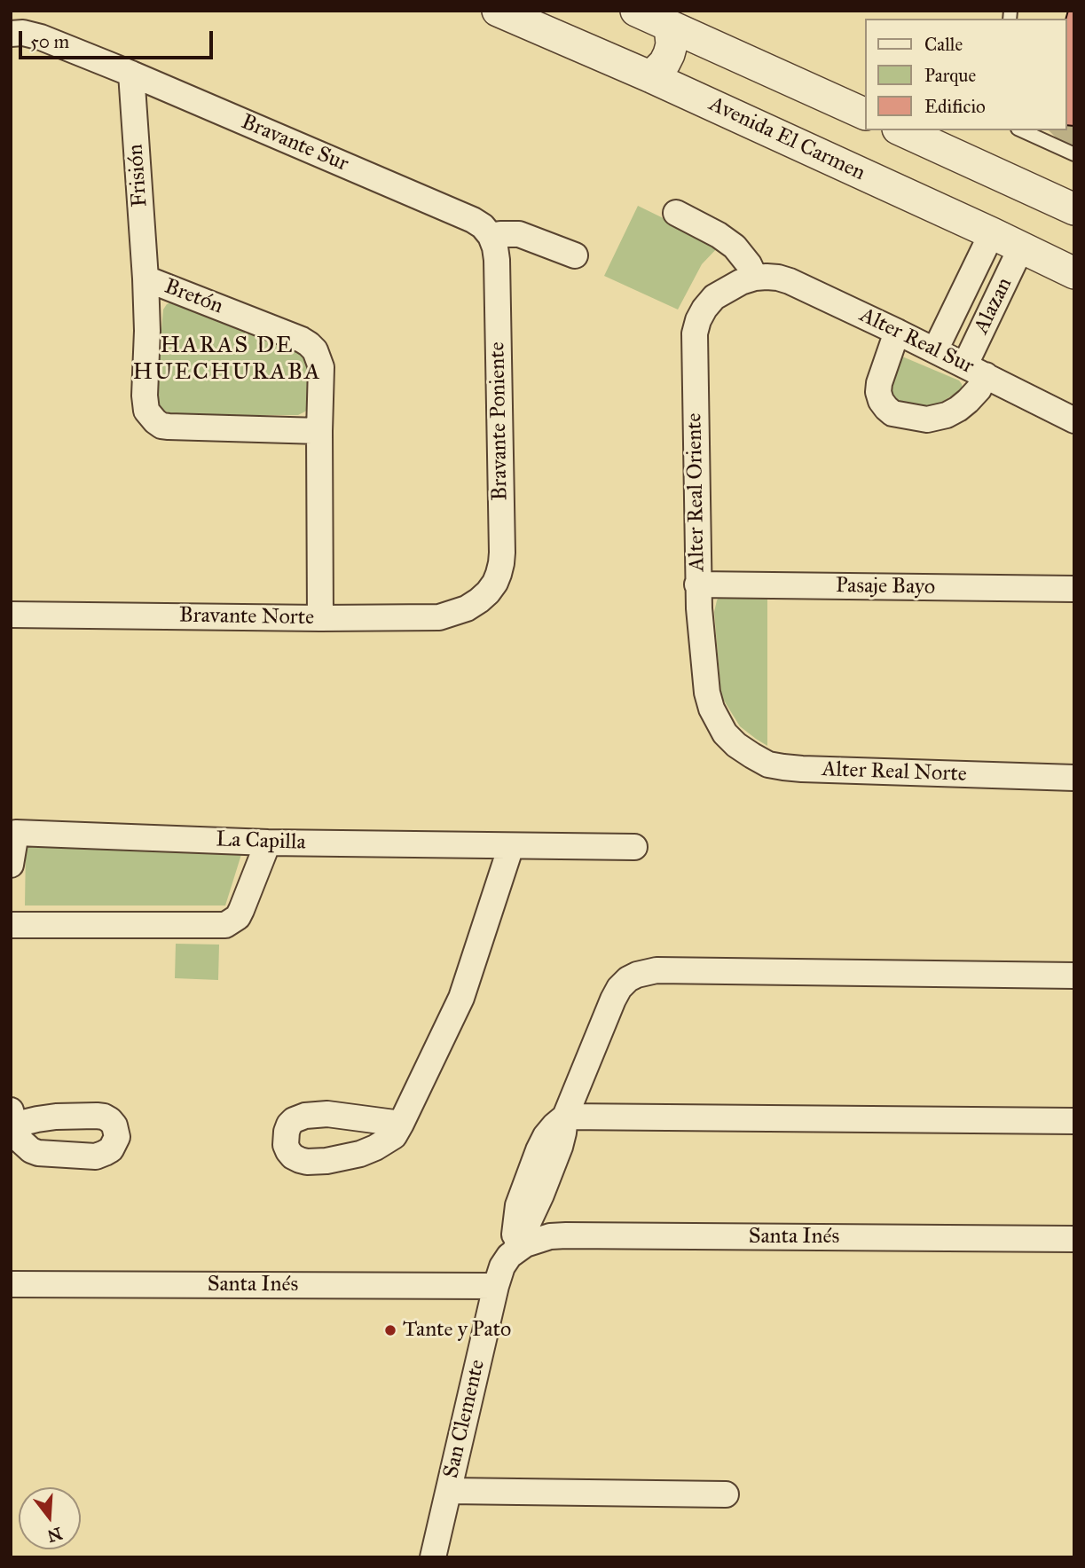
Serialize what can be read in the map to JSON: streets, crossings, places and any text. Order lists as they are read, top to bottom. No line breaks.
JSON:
{"streets":{"street":["Avenida El Carmen","Bravante Sur","Frisión","Bretón","Alazan","Alter Real Sur","Bravante Poniente","Alter Real Oriente","Pasaje Bayo","Bravante Norte","Alter Real Norte","La Capilla","Santa Inés","San Clemente"]},"crossings":[["Avenida El Carmen","Alazan"],["Bravante Sur","Frisión"],["Bravante Sur","Bravante Poniente"],["Frisión","Bretón"],["Bretón","Bravante Norte"],["Alazan","Alter Real Sur"],["Alter Real Sur","Alter Real Oriente"],["Bravante Poniente","Bravante Norte"],["Alter Real Oriente","Pasaje Bayo"],["Alter Real Oriente","Alter Real Norte"],["Santa Inés","San Clemente"]],"districts":["HARAS DE HUECHURABA"],"places":["Tante y Pato"],"legend":["Calle","Parque","Edificio"],"scale_bar":"50 m","north":"bottom"}
